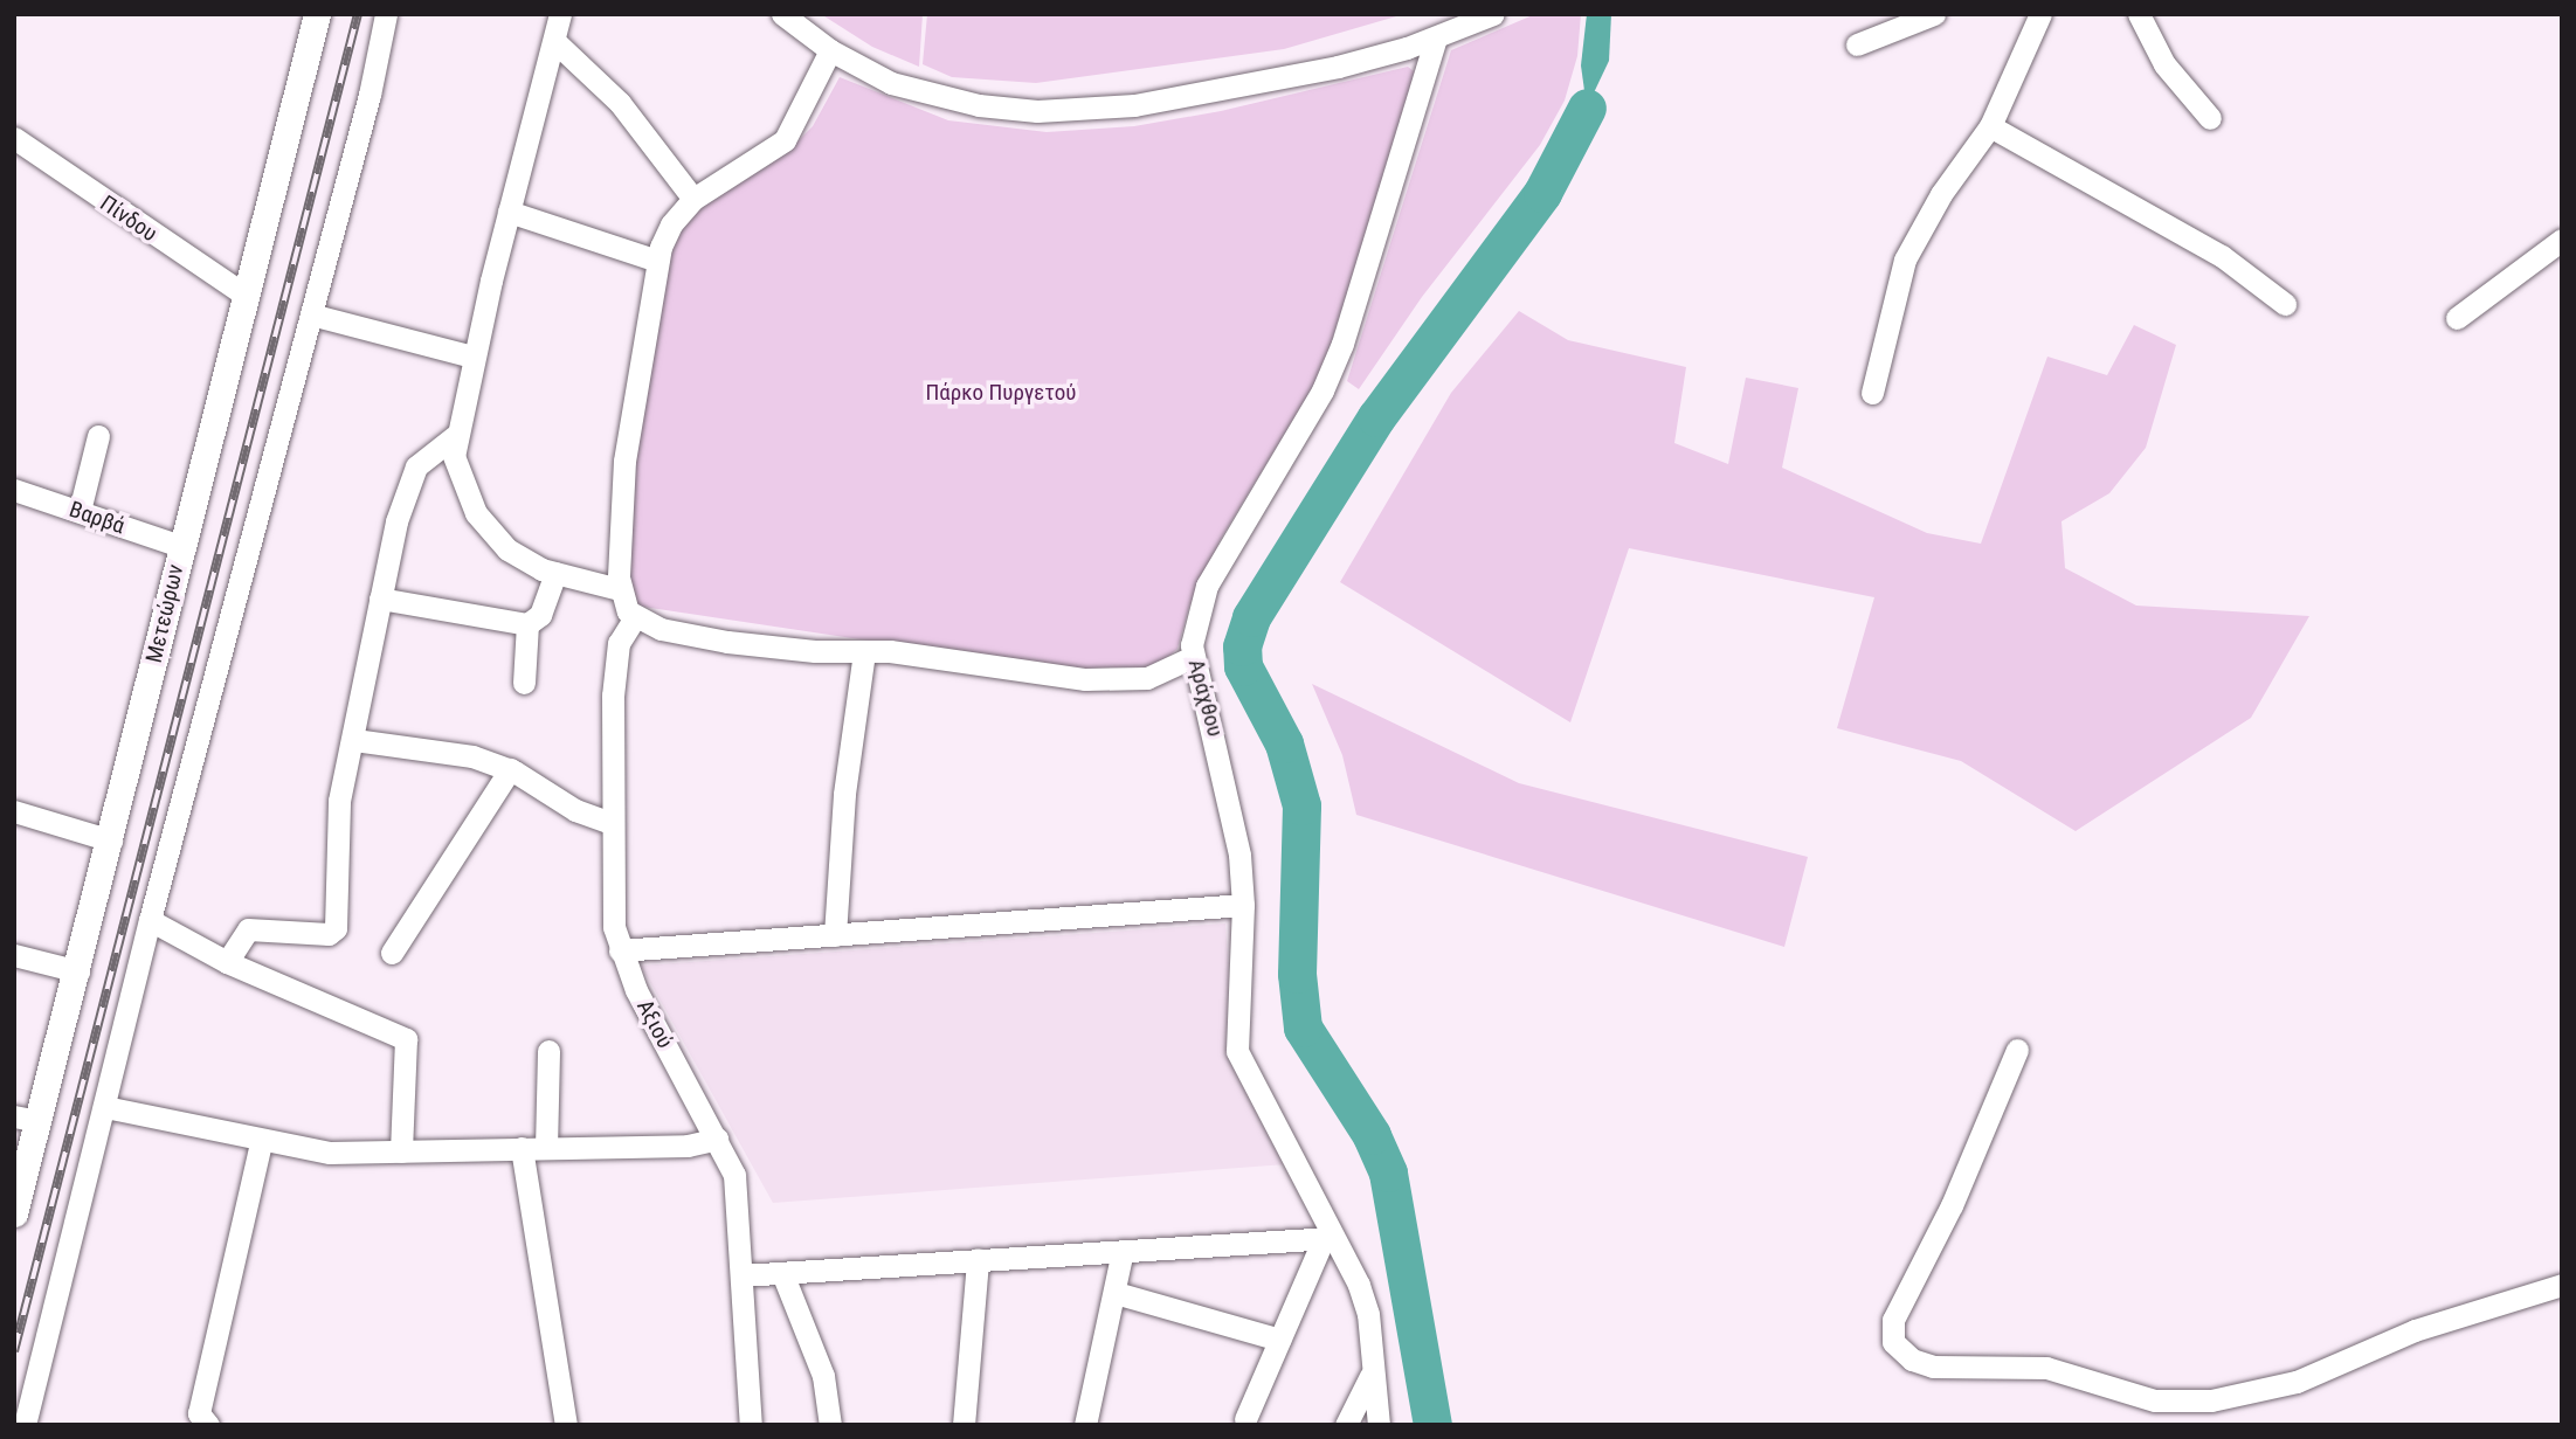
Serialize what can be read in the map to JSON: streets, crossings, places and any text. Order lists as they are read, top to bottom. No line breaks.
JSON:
{"streets":{"main road":["Μετεώρων"],"street":["Πίνδου","Βαρβά","Αράχθου","Αξιού"]},"crossings":[["Πίνδου","Μετεώρων"],["Βαρβά","Μετεώρων"]],"parks":["Πάρκο Πυργετού"]}
